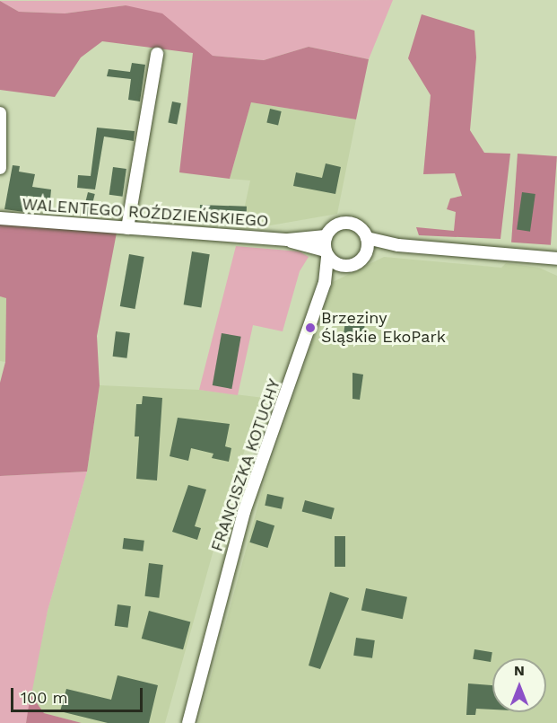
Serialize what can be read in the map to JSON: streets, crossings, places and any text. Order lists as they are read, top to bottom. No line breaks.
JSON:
{"streets":{"street":["WALENTEGO ROŹDZIEŃSKIEGO","FRANCISZKA KOTUCHY"]},"crossings":[["WALENTEGO ROŹDZIEŃSKIEGO","FRANCISZKA KOTUCHY"]],"places":["Brzeziny Śląskie EkoPark"],"scale_bar":"100 m","north":"top"}
